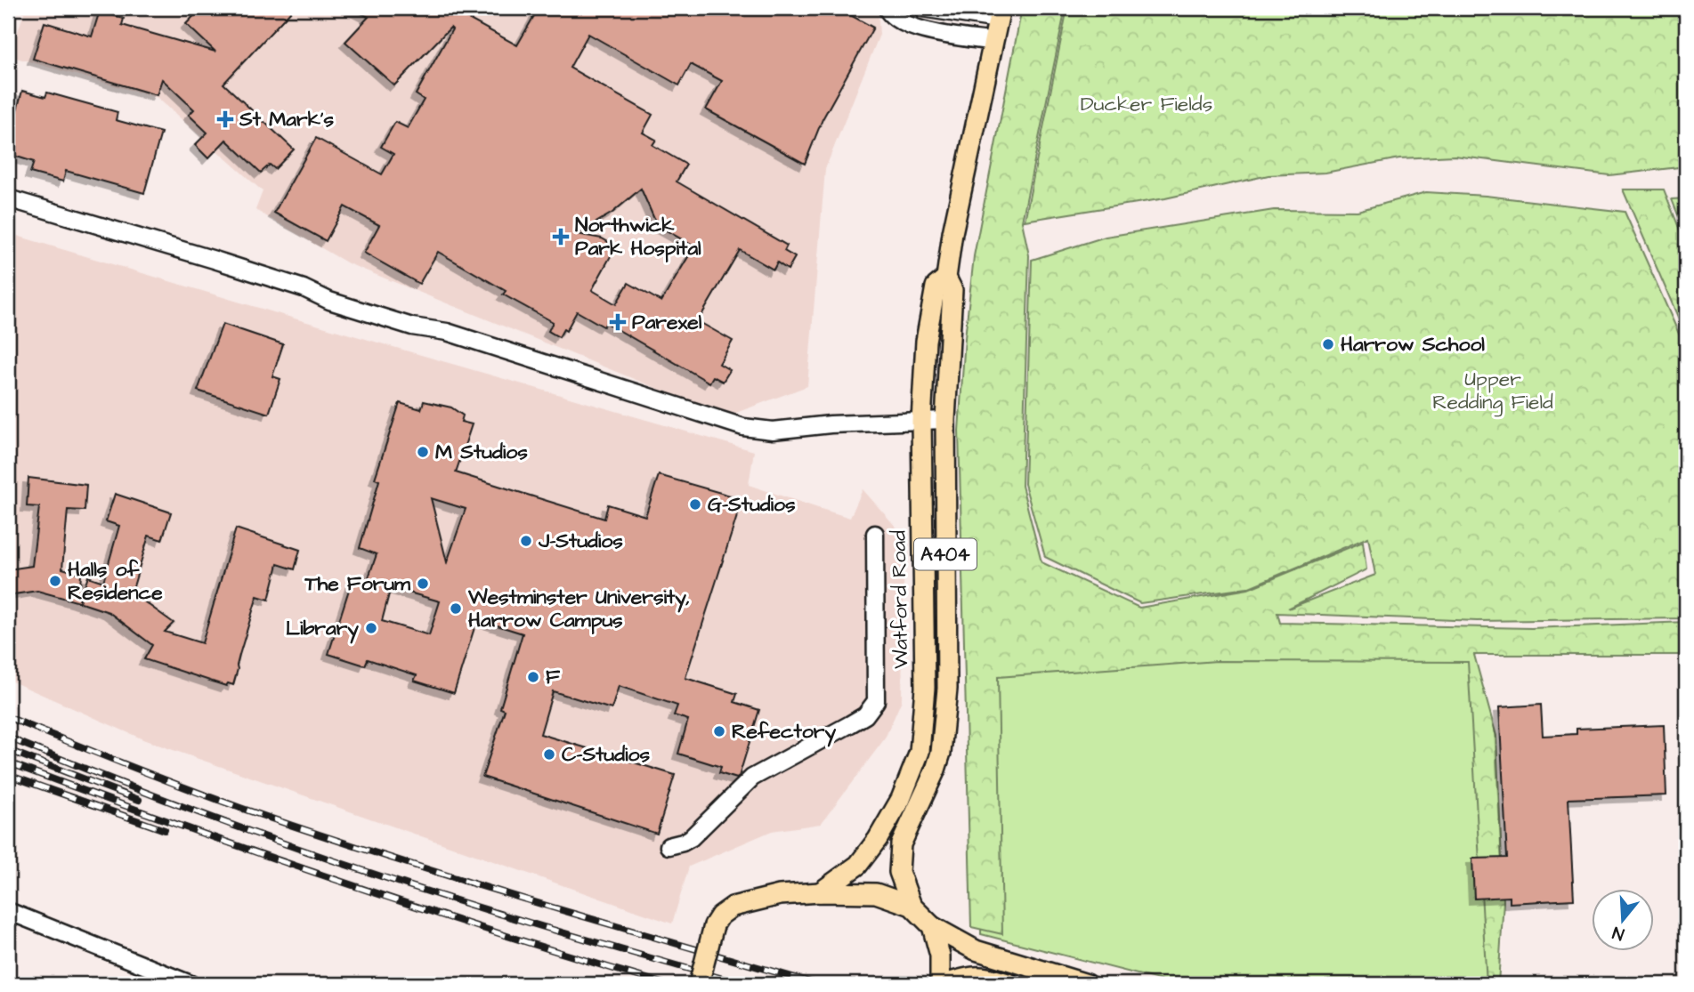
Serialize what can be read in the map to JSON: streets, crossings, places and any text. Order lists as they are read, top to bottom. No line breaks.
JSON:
{"streets":{"main road":["A404","Watford Road"]},"parks":["Ducker Fields","Upper Redding Field"],"places":{"health":["St Mark's","Northwick Park Hospital","Parexel"],"other":["Harrow School","M Studios","G-Studios","J-Studios","Halls of Residence","The Forum","Westminster University, Harrow Campus","Library","F","Refectory","C-Studios"]},"north":"bottom"}
